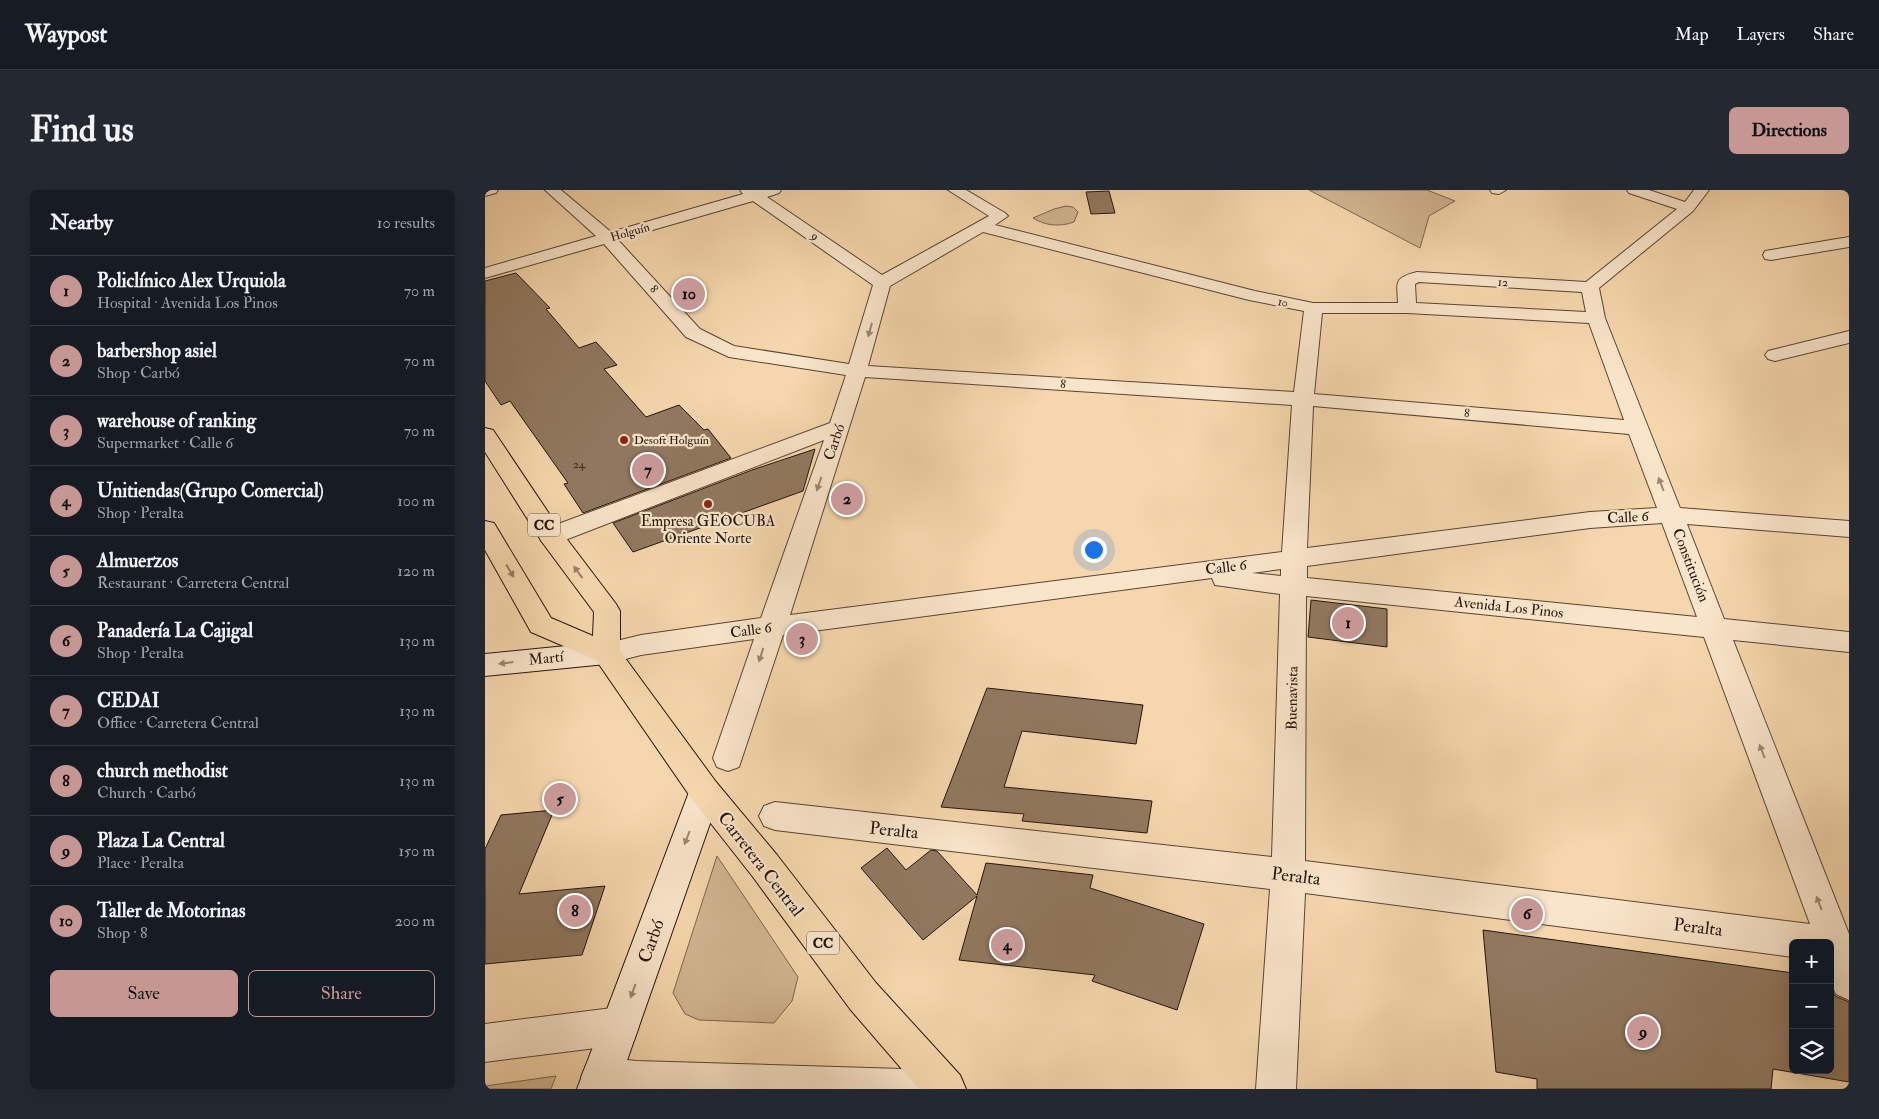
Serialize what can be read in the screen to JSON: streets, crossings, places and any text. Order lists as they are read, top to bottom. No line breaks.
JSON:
{"streets":{"main road":["CC","Carretera Central"],"street":["Holguín","9","12","8","10","Carbó","Calle 6","Constitución","Avenida Los Pinos","Martí","Buenavista","Peralta"]},"crossings":[["Holguín","9"],["Holguín","8"],["9","Carbó"],["12","10"],["12","Constitución"],["8","Carbó"],["8","Constitución"],["8","Buenavista"],["10","Constitución"],["10","Buenavista"],["Carbó","Calle 6"],["Carbó","Carretera Central"],["Calle 6","CC"],["Calle 6","Constitución"],["Calle 6","Avenida Los Pinos"],["Calle 6","Martí"],["Calle 6","Buenavista"],["Calle 6","Carretera Central"],["CC","Martí"],["CC","Carretera Central"],["Constitución","Avenida Los Pinos"],["Avenida Los Pinos","Buenavista"],["Martí","Carretera Central"],["Buenavista","Peralta"]],"one_way":["Carbó","Constitución"],"places":["Desoft Holguín","Empresa GEOCUBA Oriente Norte"],"house_numbers":["24"],"page":{"header":"Waypost","nav":["Map","Layers","Share"],"buttons":["Directions",["Save","Share"]],"title":"Find us","heading":["Nearby","10 results"],"list":[{"mark":"1","name":"Policlínico Alex Urquiola","note":"Hospital · Avenida Los Pinos","value":"70 m"},{"mark":"2","name":"barbershop asiel","note":"Shop · Carbó","value":"70 m"},{"mark":"3","name":"warehouse of ranking","note":"Supermarket · Calle 6","value":"70 m"},{"mark":"4","name":"Unitiendas(Grupo Comercial)","note":"Shop · Peralta","value":"100 m"},{"mark":"5","name":"Almuerzos","note":"Restaurant · Carretera Central","value":"120 m"},{"mark":"6","name":"Panadería La Cajigal","note":"Shop · Peralta","value":"130 m"},{"mark":"7","name":"CEDAI","note":"Office · Carretera Central","value":"130 m"},{"mark":"8","name":"church methodist","note":"Church · Carbó","value":"130 m"},{"mark":"9","name":"Plaza La Central","note":"Place · Peralta","value":"150 m"},{"mark":"10","name":"Taller de Motorinas","note":"Shop · 8","value":"200 m"}],"pins":["10","7","2","1","3","5","8","6","4","9"],"map_buttons":["+","−"]}}
